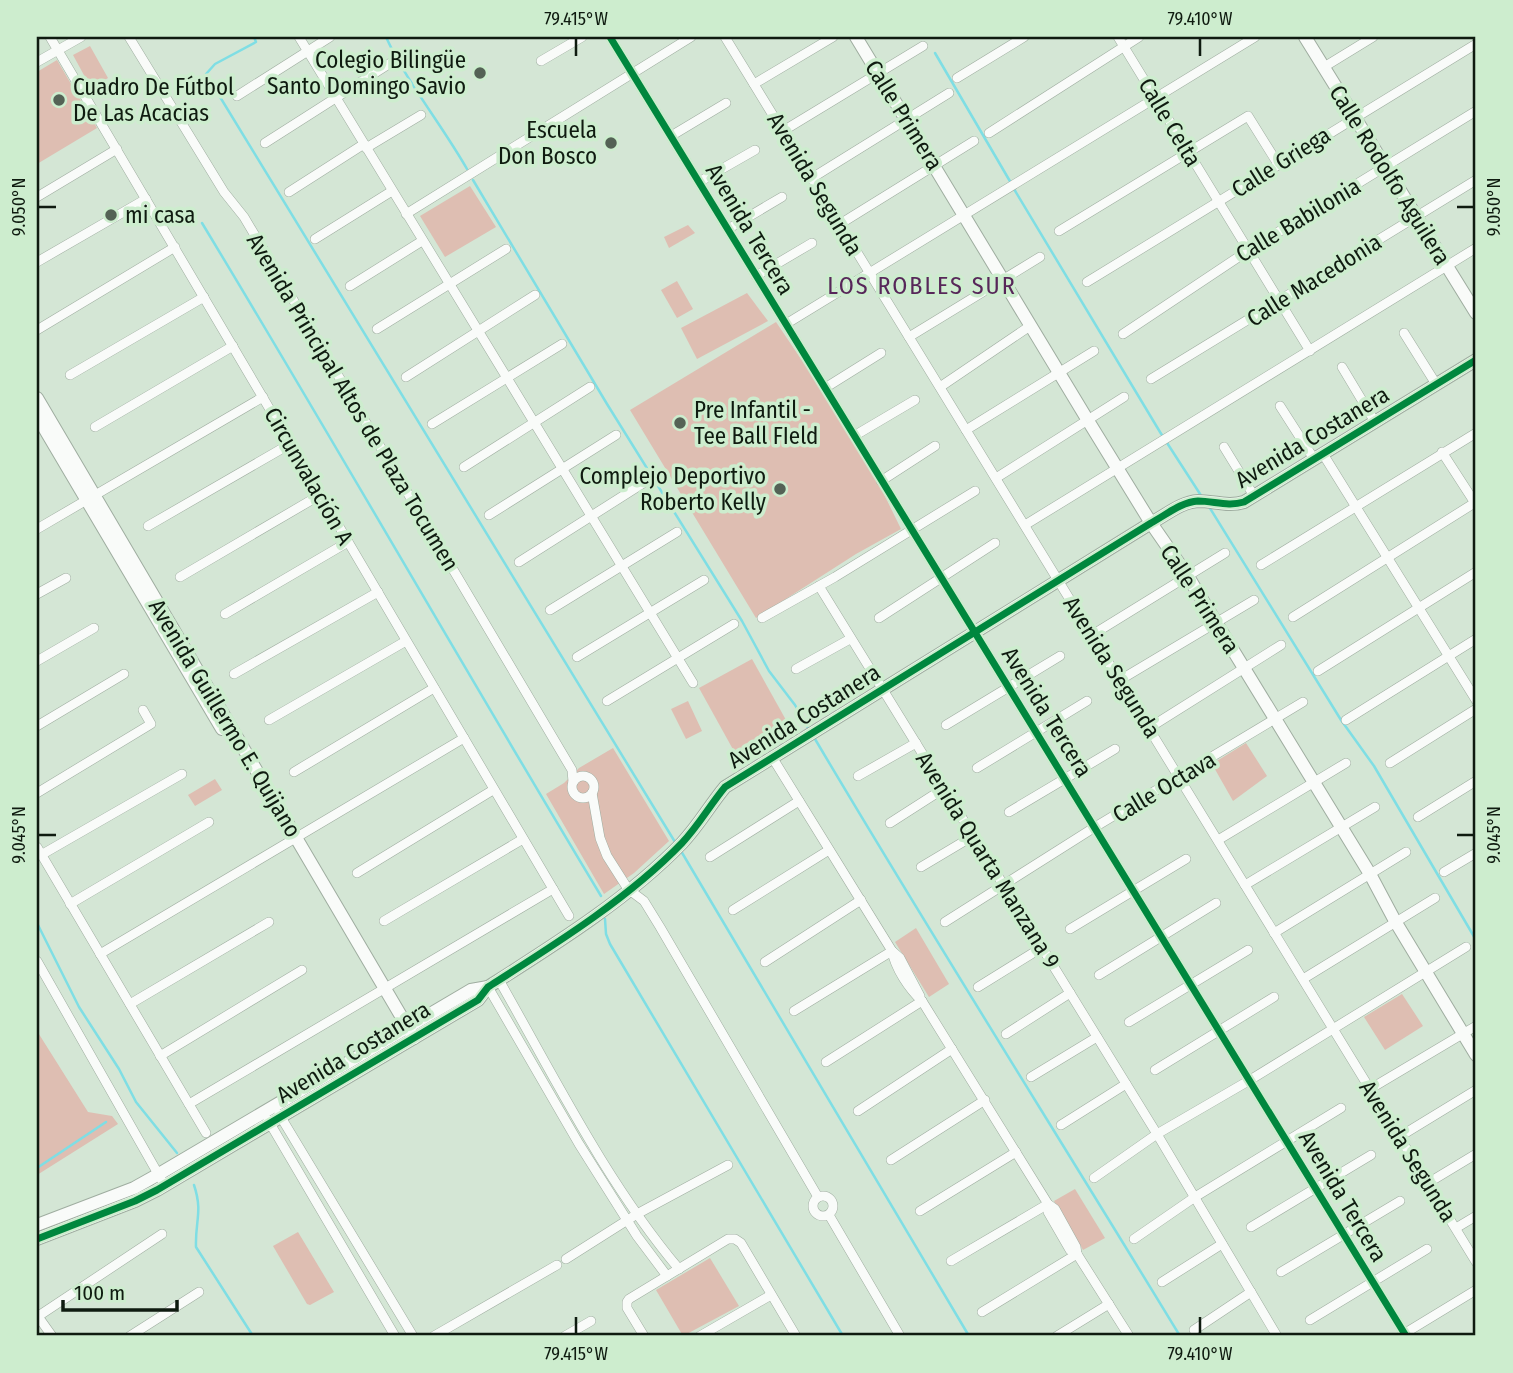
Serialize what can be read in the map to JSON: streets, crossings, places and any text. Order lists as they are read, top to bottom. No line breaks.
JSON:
{"streets":{"street":["Calle Primera","Calle Celta","Calle Griega","Calle Rodolfo Aguilera","Avenida Segunda","Calle Babilonia","Avenida Tercera","Calle Macedonia","Avenida Principal Altos de Plaza Tocumen","Avenida Costanera","Circunvalación A","Avenida Guillermo E. Quijano","Calle Octava","Avenida Quarta Manzana 9"]},"crossings":[["Calle Primera","Avenida Costanera"],["Calle Primera","Calle Octava"],["Calle Celta","Calle Griega"],["Calle Celta","Calle Babilonia"],["Calle Celta","Calle Macedonia"],["Calle Griega","Calle Rodolfo Aguilera"],["Calle Rodolfo Aguilera","Calle Babilonia"],["Calle Rodolfo Aguilera","Calle Macedonia"],["Avenida Segunda","Avenida Costanera"],["Avenida Segunda","Calle Octava"],["Avenida Tercera","Avenida Costanera"],["Avenida Tercera","Calle Octava"],["Avenida Costanera","Avenida Guillermo E. Quijano"],["Avenida Costanera","Avenida Quarta Manzana 9"],["Calle Octava","Avenida Quarta Manzana 9"]],"districts":["LOS ROBLES SUR"],"places":["Colegio Bilingüe Santo Domingo Savio","Cuadro De Fútbol De Las Acacias","Escuela Don Bosco","mi casa","Pre Infantil - Tee Ball FIeld","Complejo Deportivo Roberto Kelly"],"scale_bar":"100 m","coordinates":["79.415°W","79.410°W","9.050°N","9.045°N"]}
